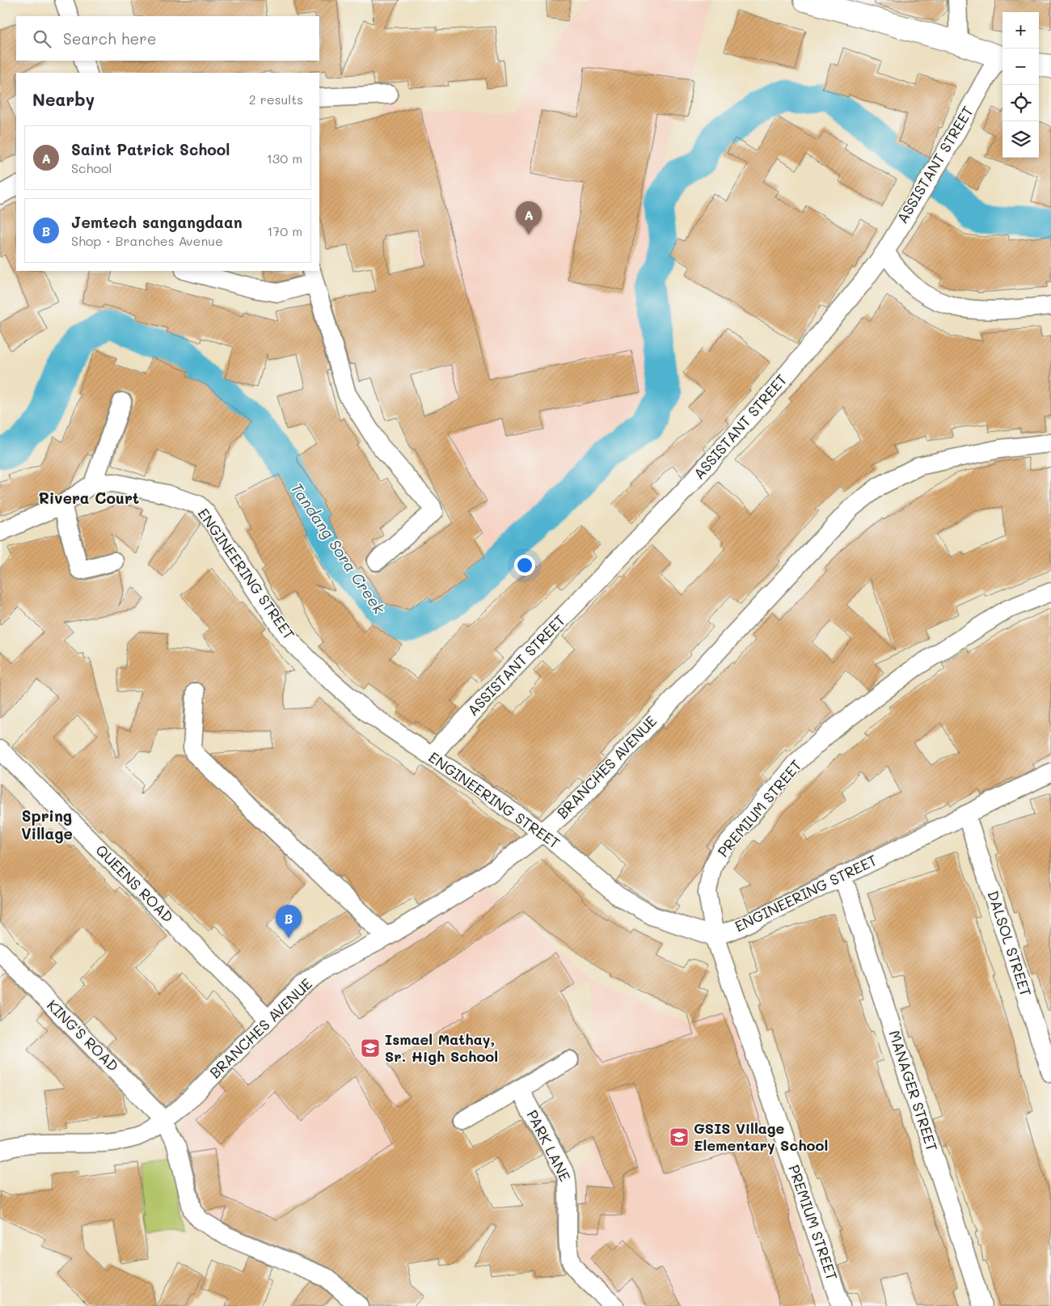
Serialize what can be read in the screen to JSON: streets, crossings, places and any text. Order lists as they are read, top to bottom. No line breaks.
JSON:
{"streets":{"street":["ASSISTANT STREET","ENGINEERING STREET","BRANCHES AVENUE","PREMIUM STREET","QUEENS ROAD","DALSOL STREET","KING'S ROAD","MANAGER STREET","PARK LANE"]},"crossings":[["ASSISTANT STREET","ENGINEERING STREET"],["ENGINEERING STREET","BRANCHES AVENUE"],["ENGINEERING STREET","PREMIUM STREET"],["ENGINEERING STREET","DALSOL STREET"],["ENGINEERING STREET","MANAGER STREET"],["BRANCHES AVENUE","QUEENS ROAD"],["BRANCHES AVENUE","KING'S ROAD"]],"districts":["Rivera Court","Spring Village"],"water":["Tandang Sora Creek"],"places":{"school or university":["Ismael Mathay, Sr. High School","GSIS Village Elementary School"]},"page":{"map_buttons":["+","−"],"search":"Search here","heading":["Nearby","2 results"],"list":[{"mark":"A","name":"Saint Patrick School","note":"School","value":"130 m"},{"mark":"B","name":"Jemtech sangangdaan","note":"Shop · Branches Avenue","value":"170 m"}],"pins":["A","B"]}}
